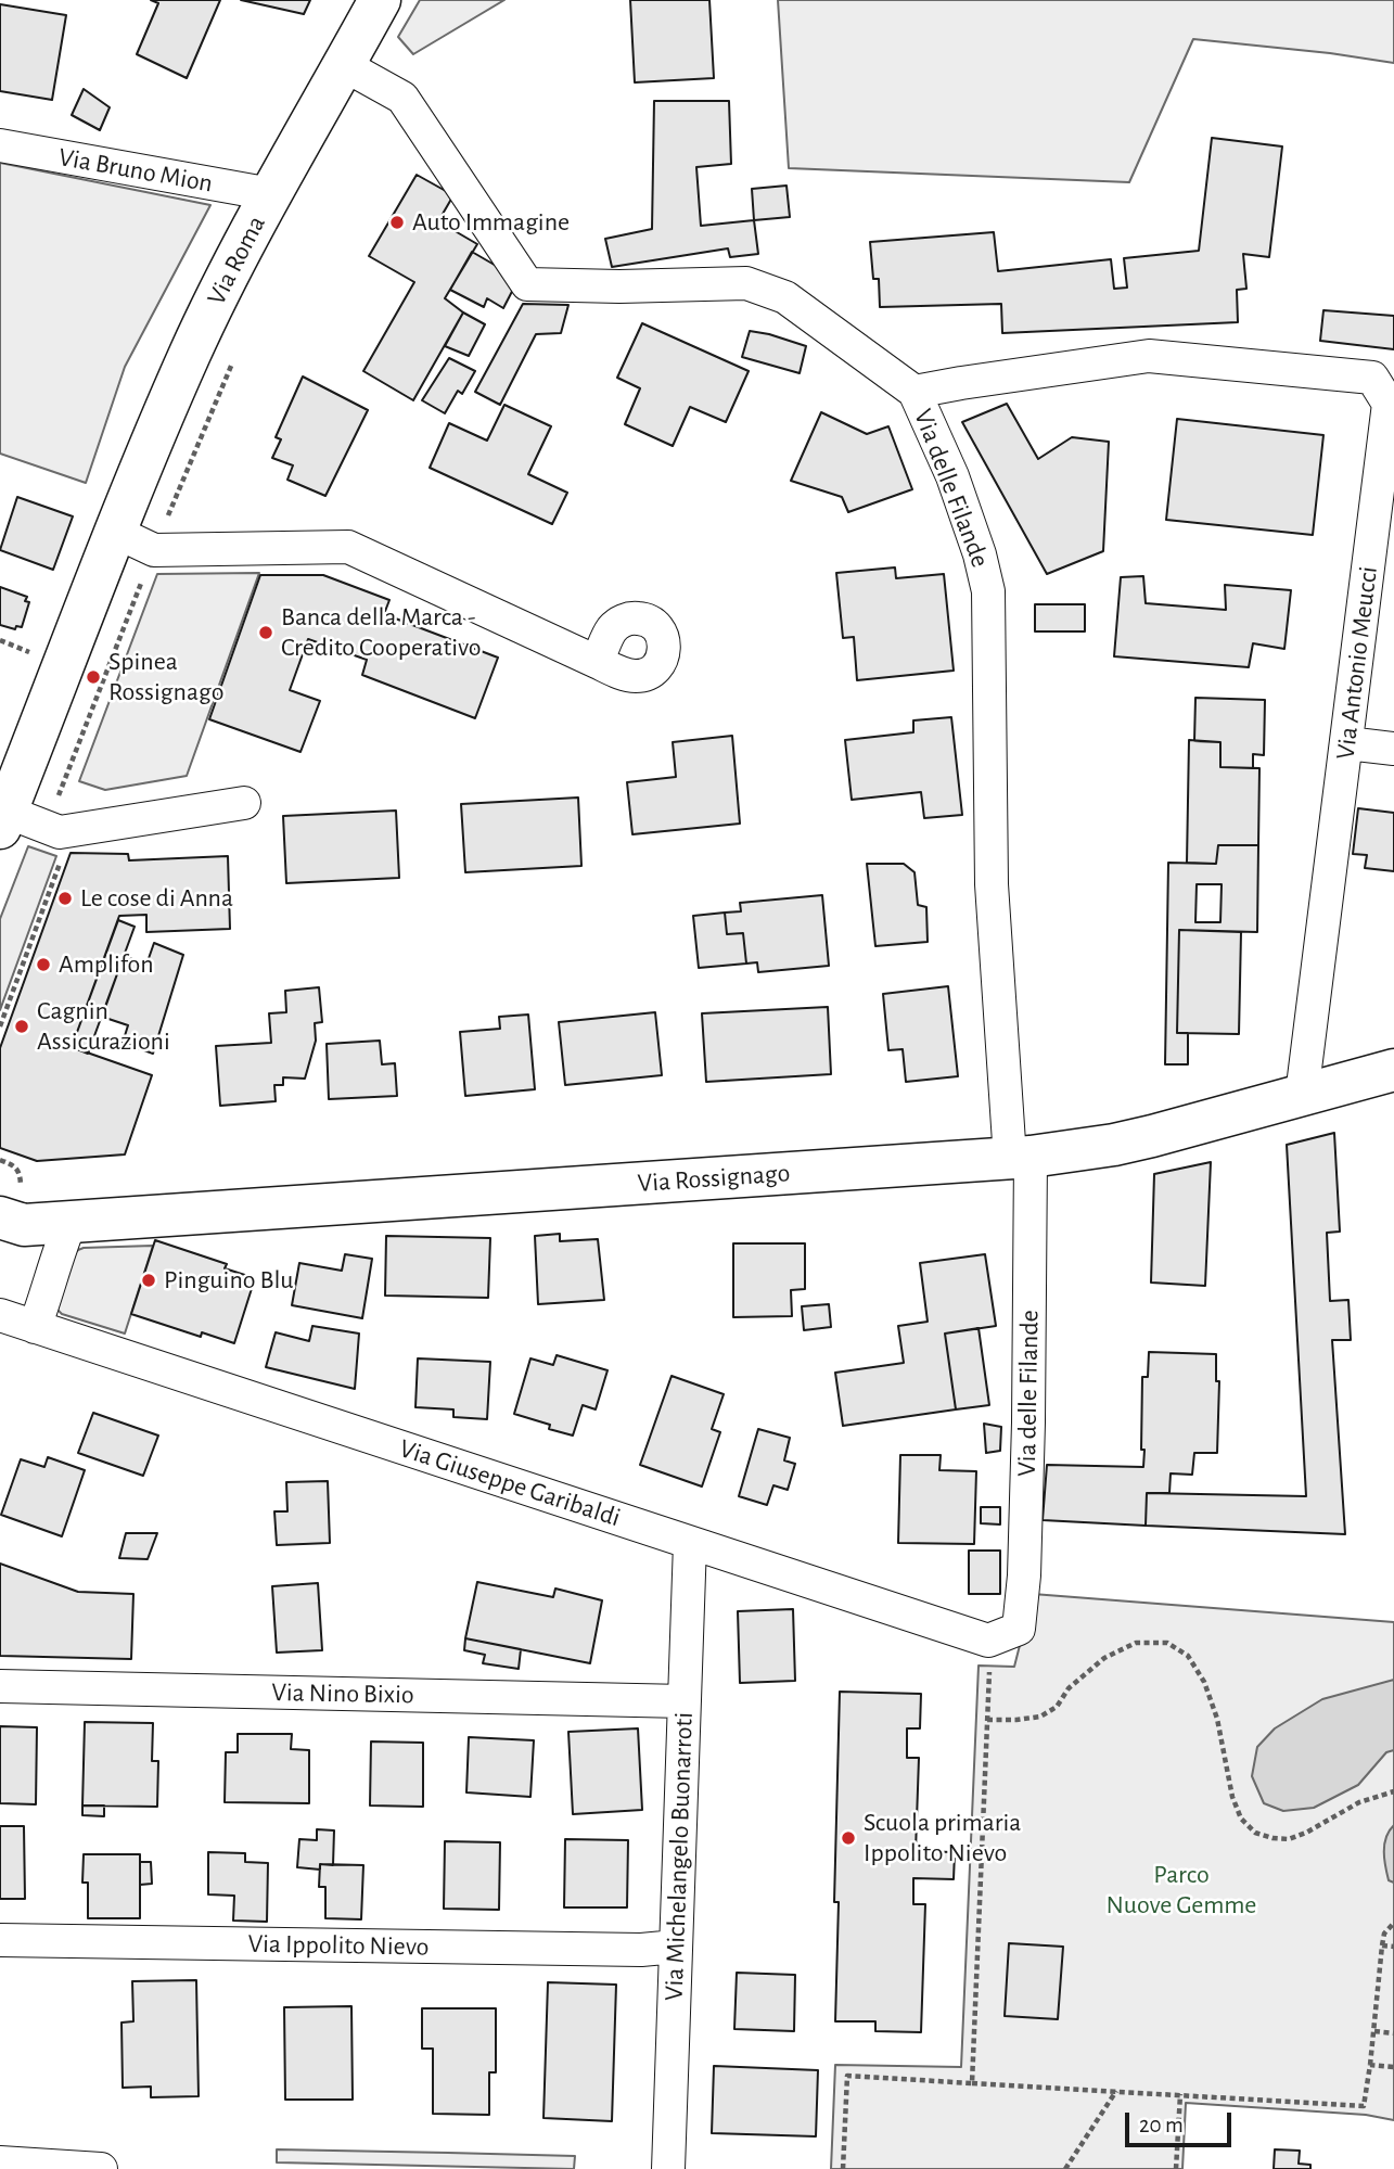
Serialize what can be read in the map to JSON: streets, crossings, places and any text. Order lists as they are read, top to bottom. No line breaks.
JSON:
{"streets":{"street":["Via Bruno Mion","Via Roma","Via delle Filande","Via Antonio Meucci","Via Rossignago","Via Giuseppe Garibaldi","Via Nino Bixio","Via Michelangelo Buonarroti","Via Ippolito Nievo"]},"crossings":[["Via Bruno Mion","Via Roma"],["Via Roma","Via delle Filande"],["Via delle Filande","Via Antonio Meucci"],["Via delle Filande","Via Rossignago"],["Via delle Filande","Via Giuseppe Garibaldi"],["Via Antonio Meucci","Via Rossignago"],["Via Giuseppe Garibaldi","Via Michelangelo Buonarroti"],["Via Nino Bixio","Via Michelangelo Buonarroti"],["Via Michelangelo Buonarroti","Via Ippolito Nievo"]],"parks":["Parco Nuove Gemme"],"places":["Auto Immagine","Banca della Marca - Credito Cooperativo","Spinea Rossignago","Le cose di Anna","Amplifon","Cagnin Assicurazioni","Pinguino Blu","Scuola primaria Ippolito Nievo"],"scale_bar":"20 m"}
